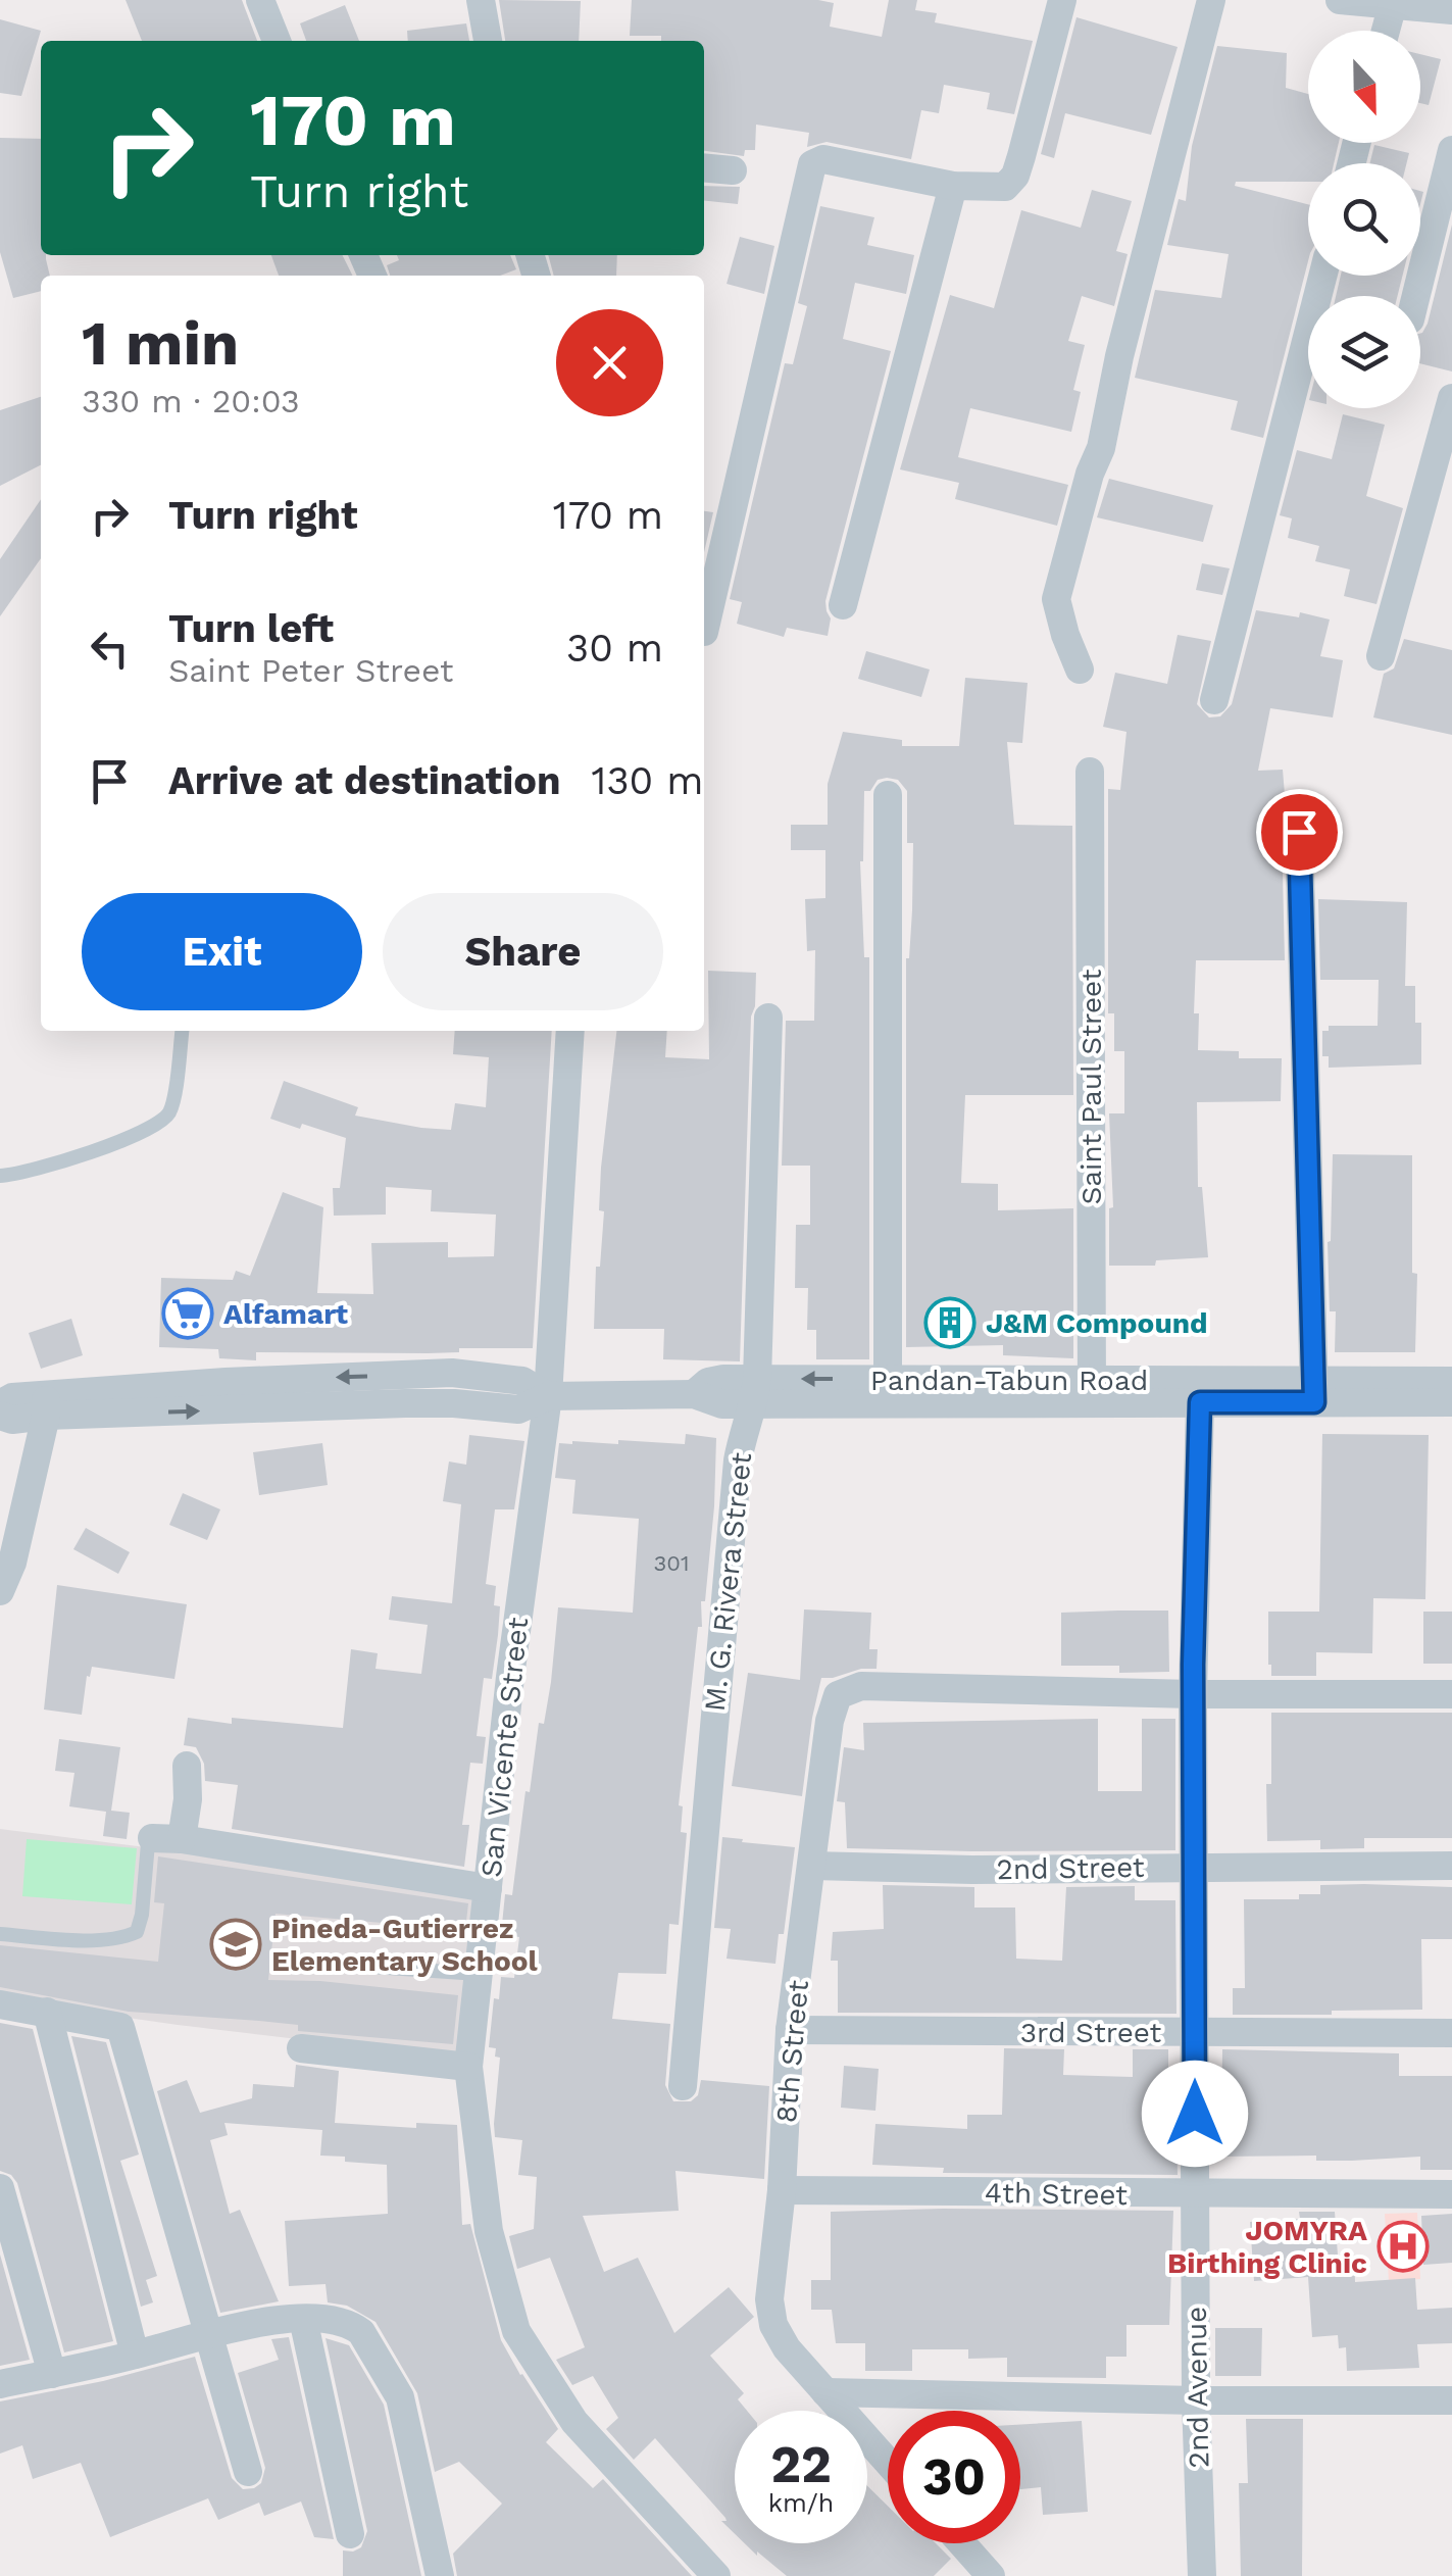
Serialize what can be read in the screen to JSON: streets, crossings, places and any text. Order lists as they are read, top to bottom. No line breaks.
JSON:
{"streets":{"street":["Saint Paul Street","Pandan-Tabun Road","M. G. Rivera Street","San Vicente Street","2nd Street","3rd Street","8th Street","4th Street","2nd Avenue"]},"crossings":[["Saint Paul Street","Pandan-Tabun Road"],["Pandan-Tabun Road","M. G. Rivera Street"],["Pandan-Tabun Road","San Vicente Street"],["Pandan-Tabun Road","2nd Avenue"],["2nd Street","8th Street"],["2nd Street","2nd Avenue"],["3rd Street","8th Street"],["3rd Street","2nd Avenue"],["8th Street","4th Street"],["8th Street","2nd Avenue"],["4th Street","2nd Avenue"]],"places":{"supermarket":["Alfamart"],"building":["J&M Compound"],"school or university":["Pineda-Gutierrez Elementary School"],"hospital":["JOMYRA Birthing Clinic"]},"house_numbers":["301"],"north":"bottom","page":{"turn":["170 m","Turn right"],"heading":["1 min","330 m · 20:03"],"list":[{"name":"Turn right","value":"170 m"},{"name":"Turn left","note":"Saint Peter Street","value":"30 m"},{"name":"Arrive at destination","value":"130 m"}],"buttons":["Exit","Share"],"speed":"22 km/h","limit":"30"}}
